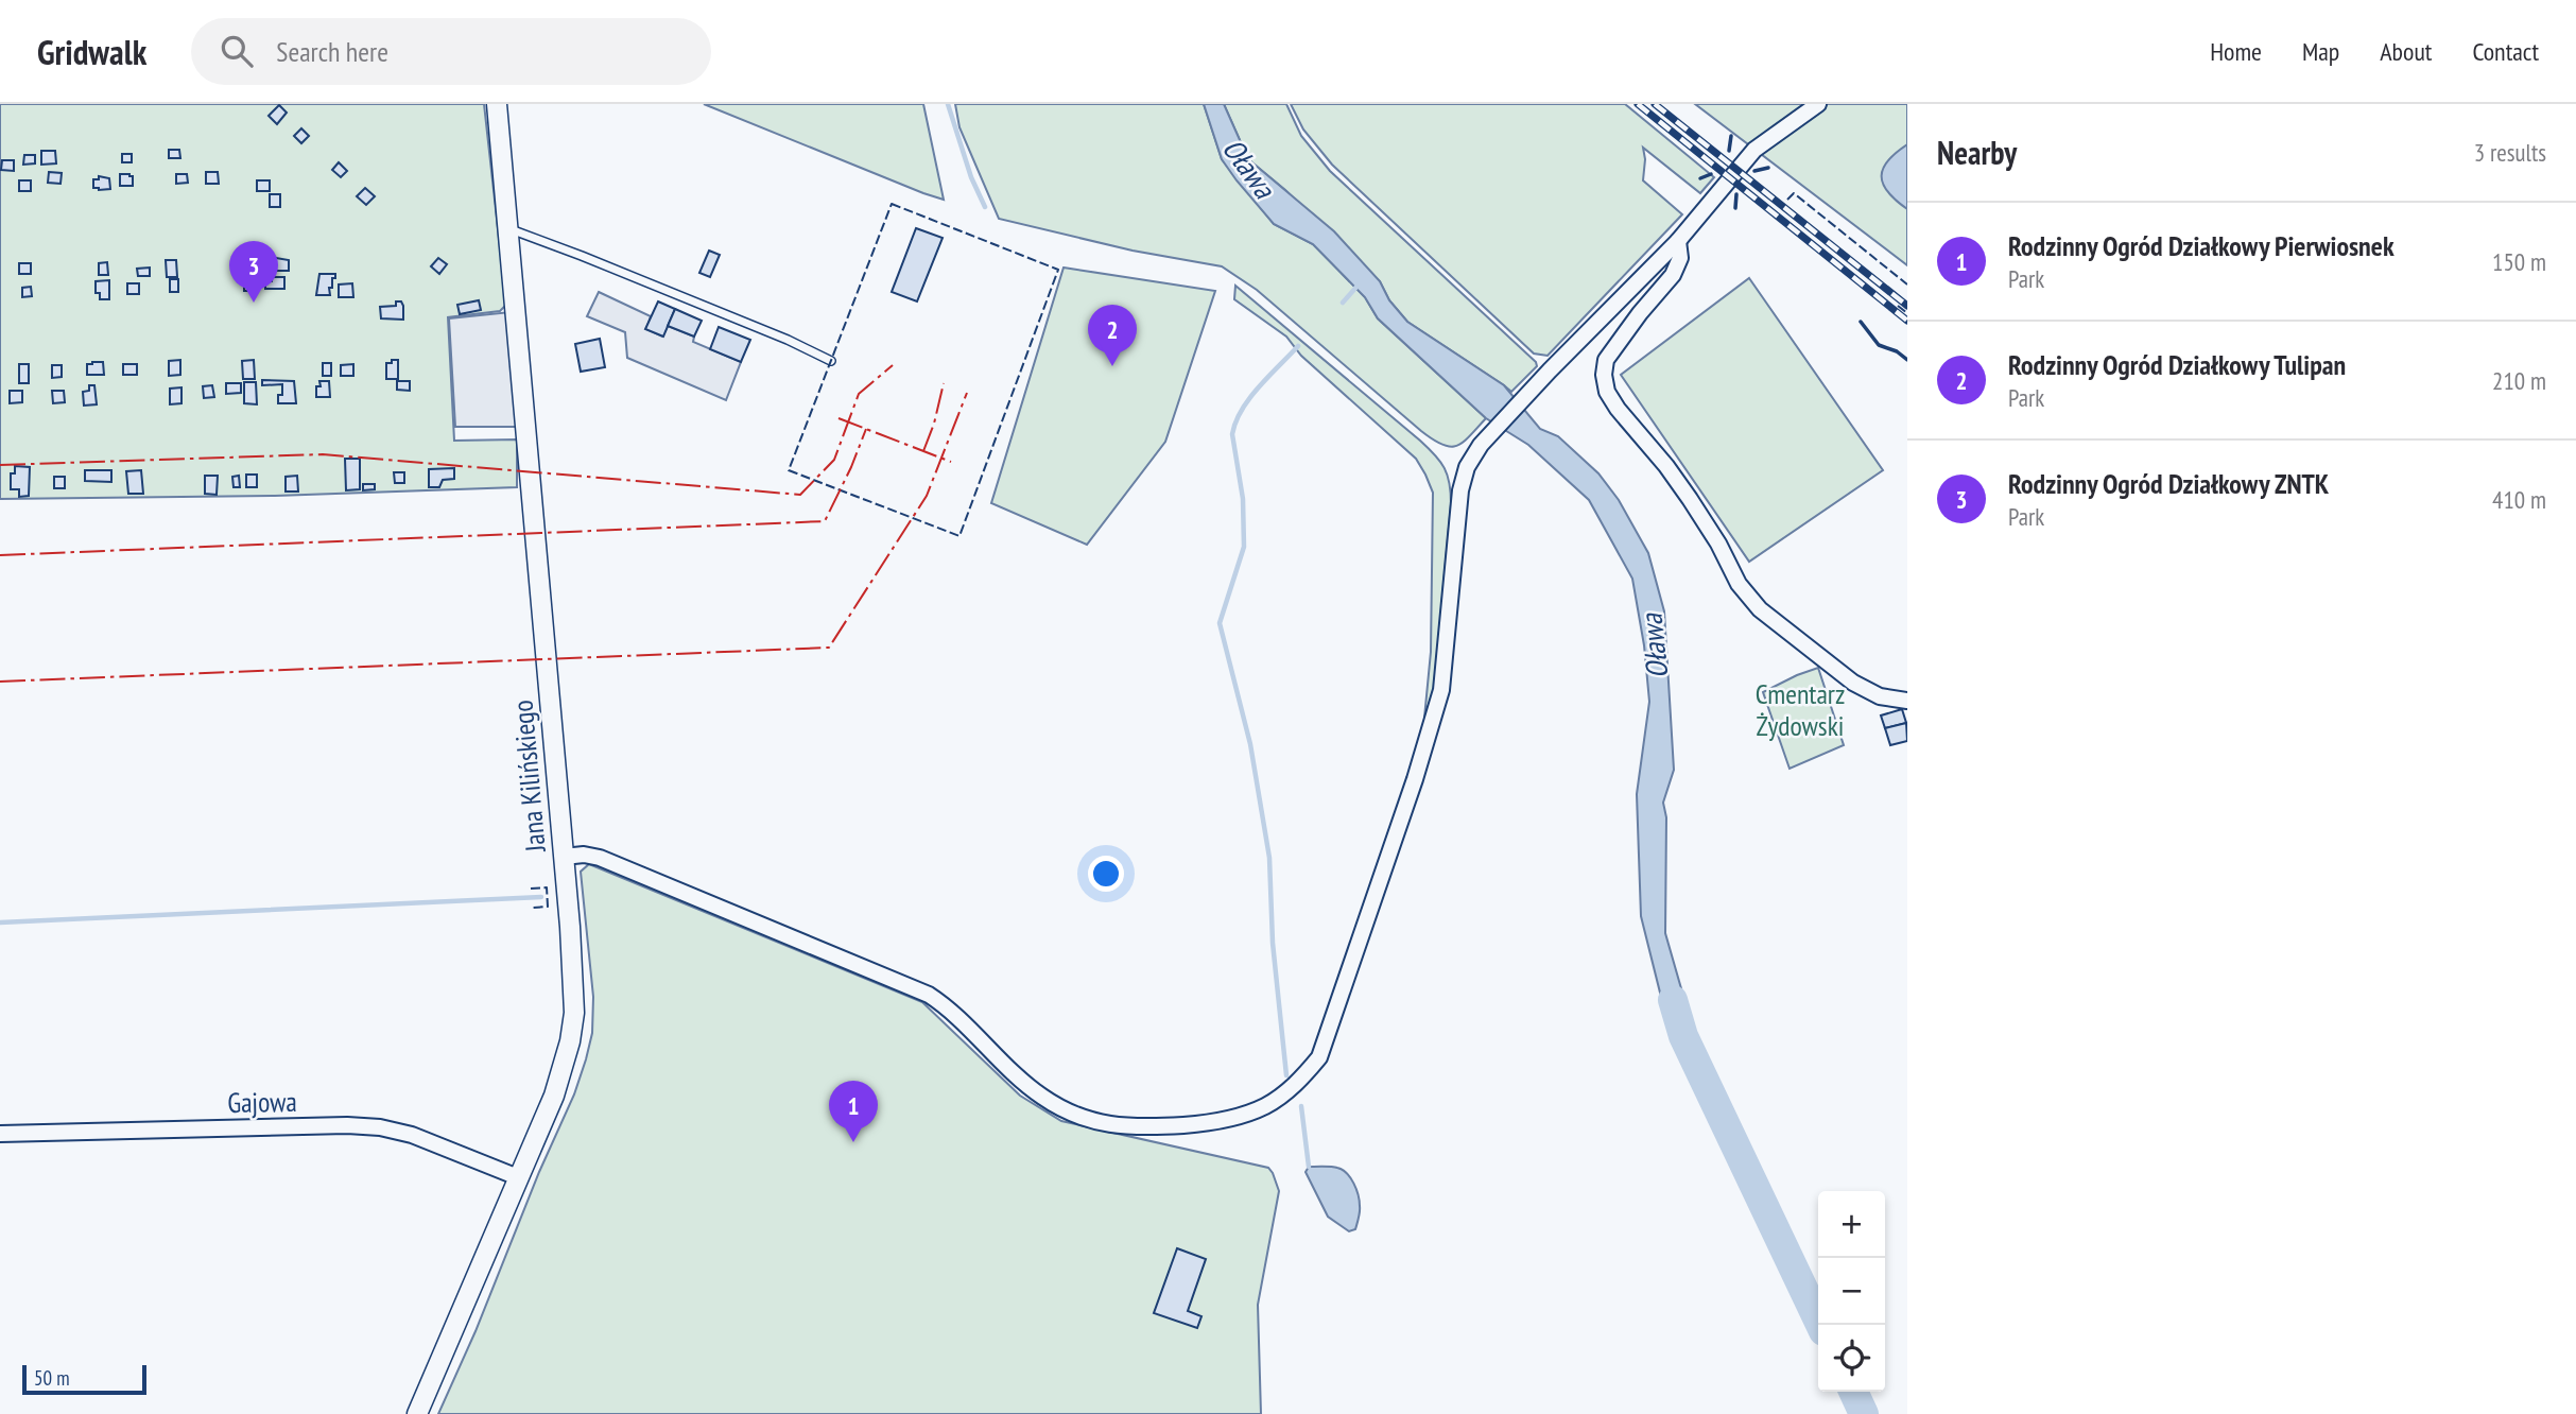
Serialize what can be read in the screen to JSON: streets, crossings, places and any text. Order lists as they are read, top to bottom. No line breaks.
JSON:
{"streets":{"street":["Jana Kilińskiego","Gajowa"]},"crossings":[["Jana Kilińskiego","Gajowa"]],"water":["Oława"],"parks":["Cmentarz Żydowski"],"scale_bar":"50 m","page":{"header":"Gridwalk","search":"Search here","nav":["Home","Map","About","Contact"],"heading":["Nearby","3 results"],"list":[{"mark":"1","name":"Rodzinny Ogród Działkowy Pierwiosnek","note":"Park","value":"150 m"},{"mark":"2","name":"Rodzinny Ogród Działkowy Tulipan","note":"Park","value":"210 m"},{"mark":"3","name":"Rodzinny Ogród Działkowy ZNTK","note":"Park","value":"410 m"}],"pins":["3","2","1"],"map_buttons":["+","−"],"scale":"50 m"}}
